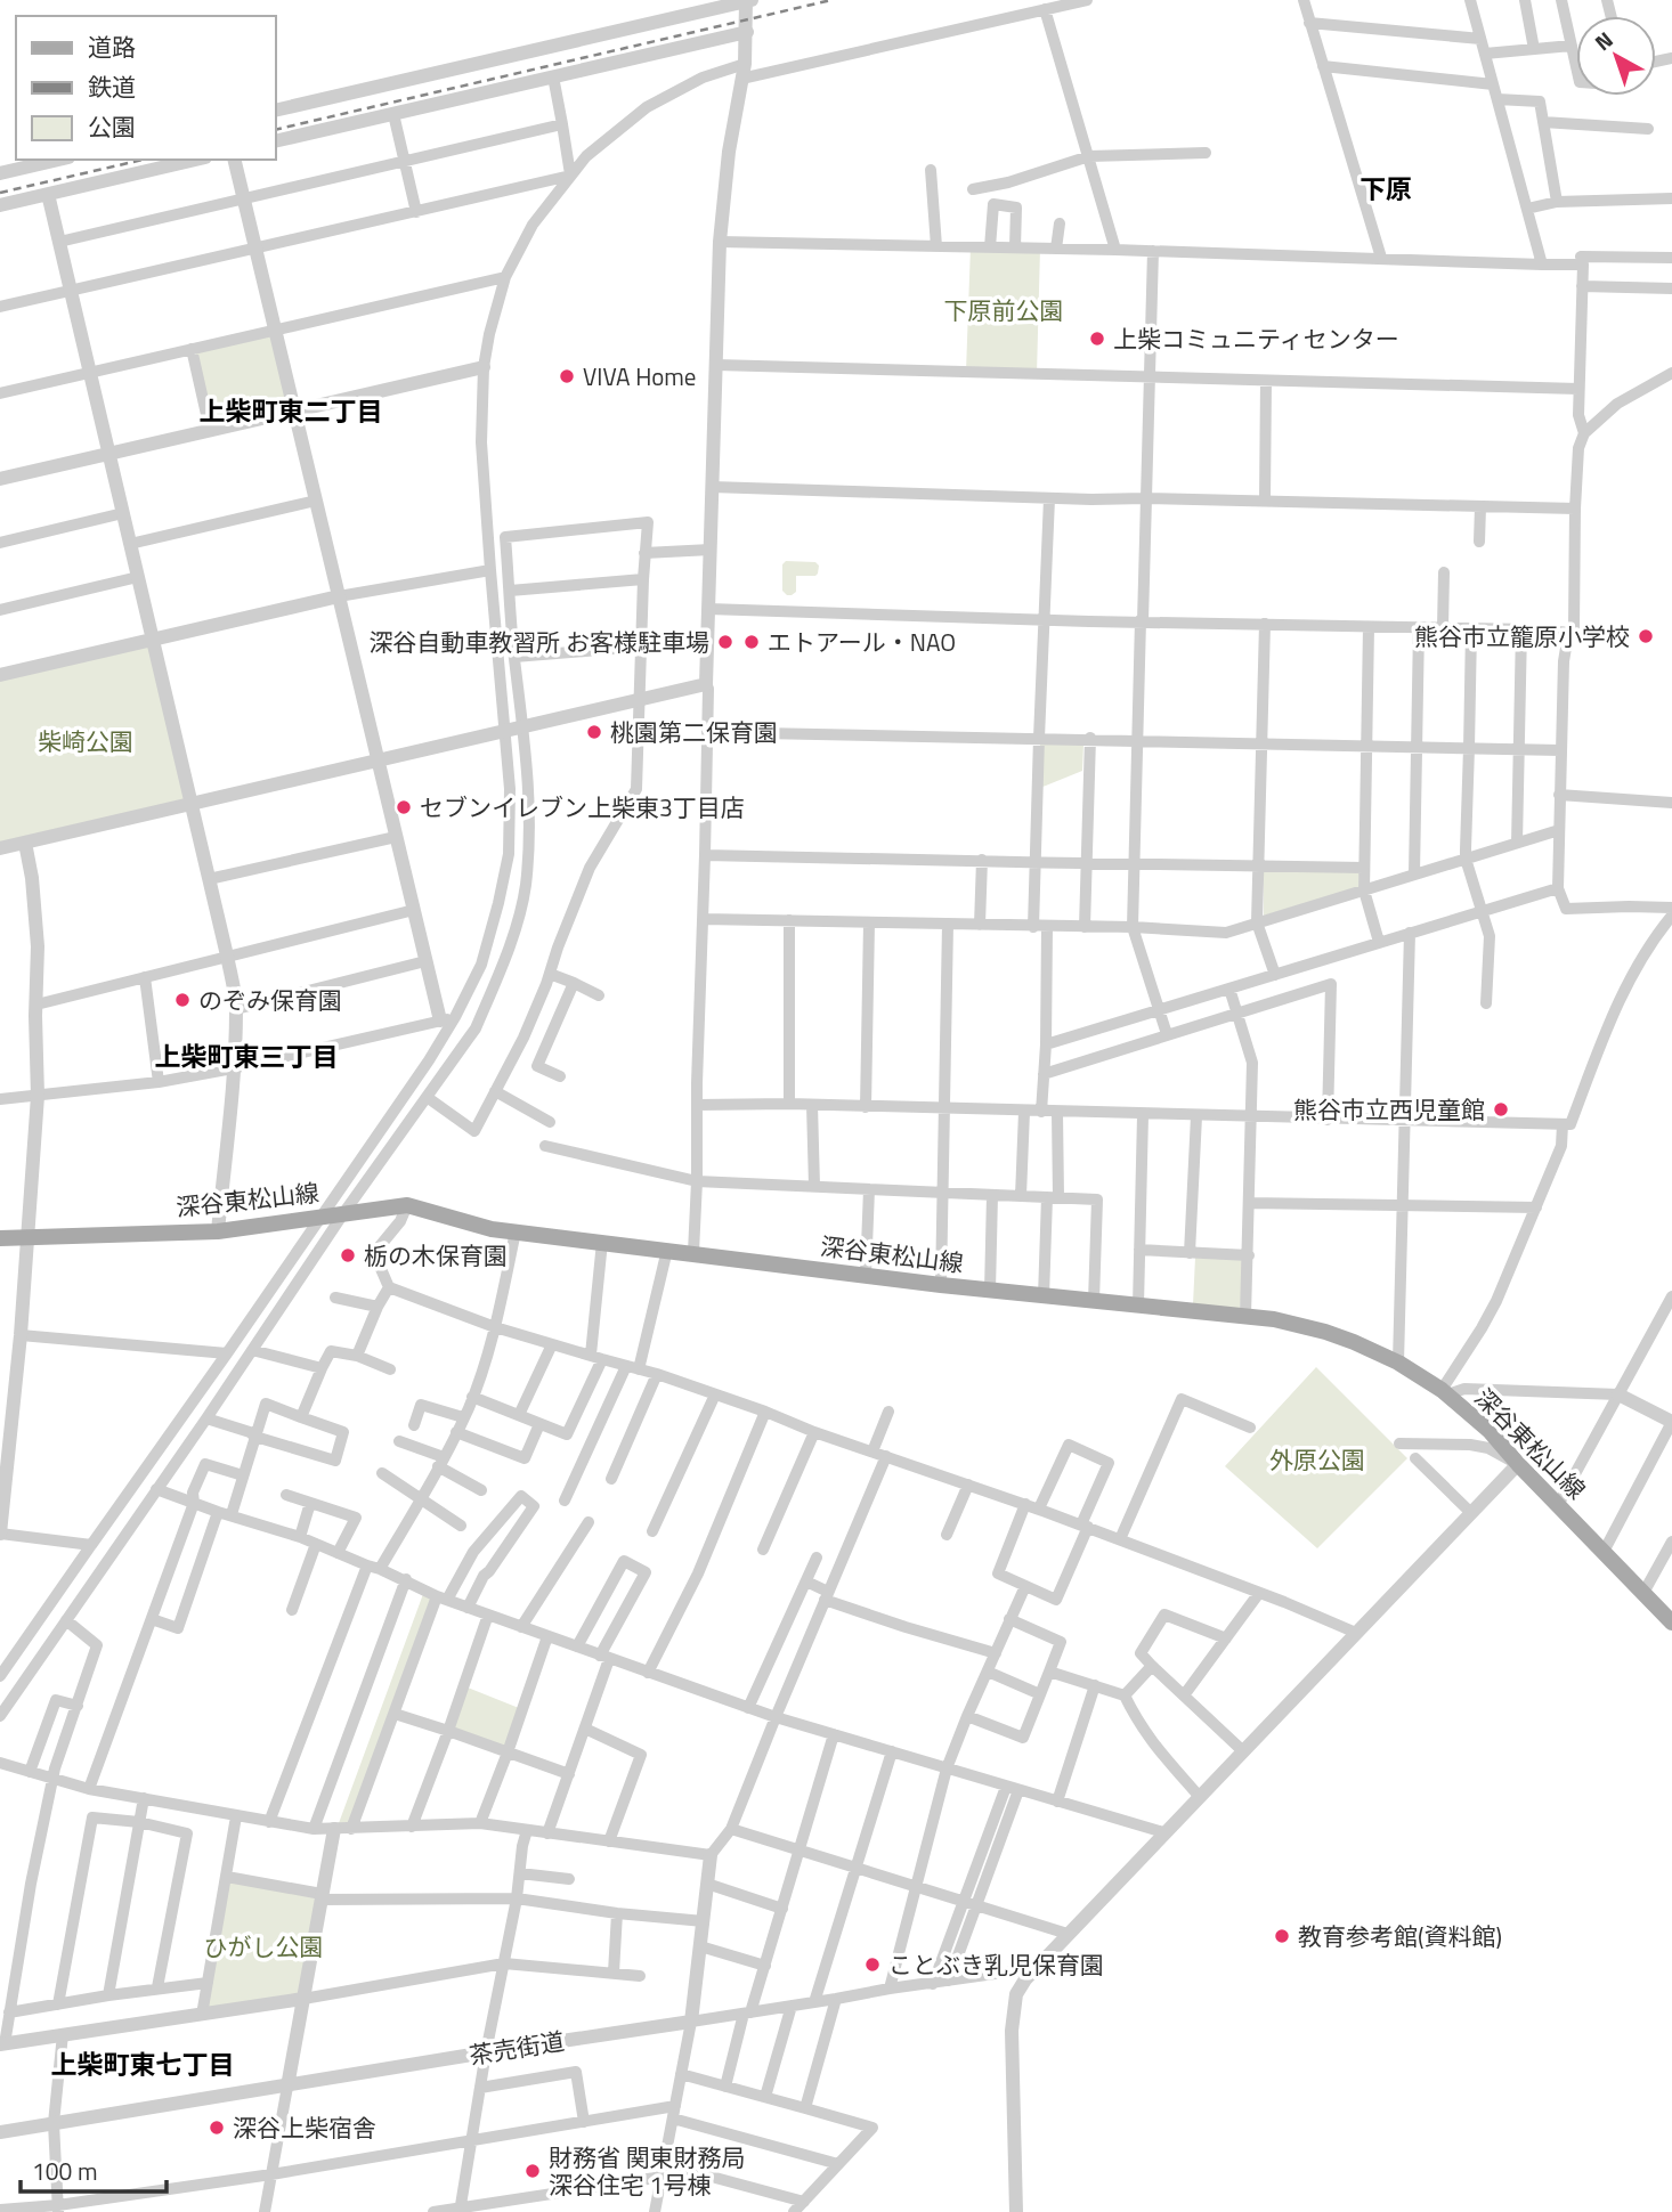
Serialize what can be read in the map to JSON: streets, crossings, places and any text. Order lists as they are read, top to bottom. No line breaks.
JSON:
{"streets":{"main road":["深谷東松山線"],"street":["茶売街道"]},"districts":["下原","上柴町東二丁目","上柴町東三丁目","上柴町東七丁目"],"parks":["下原前公園","柴崎公園","外原公園","ひがし公園"],"places":["上柴コミュニティセンター","VIVA Home","熊谷市立籠原小学校","深谷自動車教習所 お客様駐車場","エトアール・NAO","桃園第二保育園","セブンイレブン上柴東3丁目店","のぞみ保育園","熊谷市立西児童館","栃の木保育園","教育参考館(資料館)","ことぶき乳児保育園","深谷上柴宿舎","財務省 関東財務局 深谷住宅 1号棟"],"legend":["道路","鉄道","公園"],"scale_bar":"100 m","north":"top left"}
